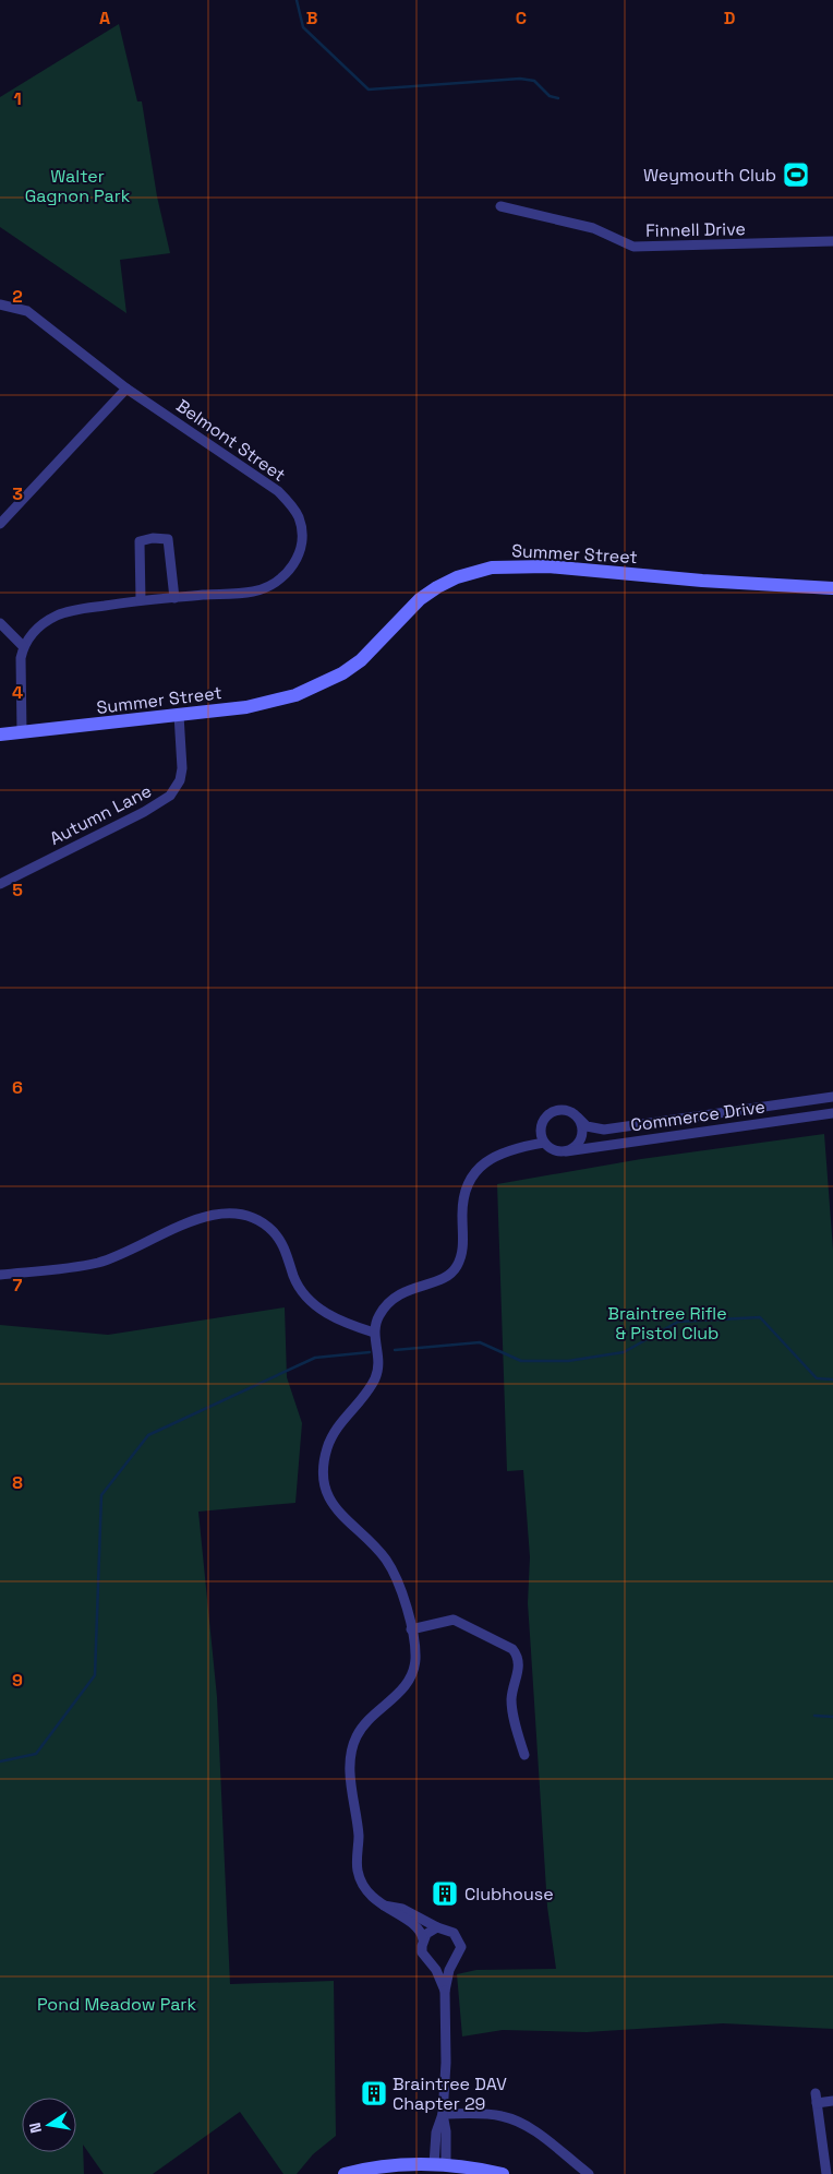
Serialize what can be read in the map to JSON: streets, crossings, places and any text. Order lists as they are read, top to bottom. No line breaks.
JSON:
{"streets":{"street":["Finnell Drive","Belmont Street","Summer Street","Autumn Lane","Commerce Drive"]},"crossings":[["Summer Street","Autumn Lane"]],"parks":["Walter Gagnon Park","Braintree Rifle & Pistol Club","Pond Meadow Park"],"places":{"sports":["Weymouth Club"],"building":["Clubhouse","Braintree DAV Chapter 29"]},"north":"left","grid":{"columns":["A","B","C","D"],"rows":["1","2","3","4","5","6","7","8","9"]}}
